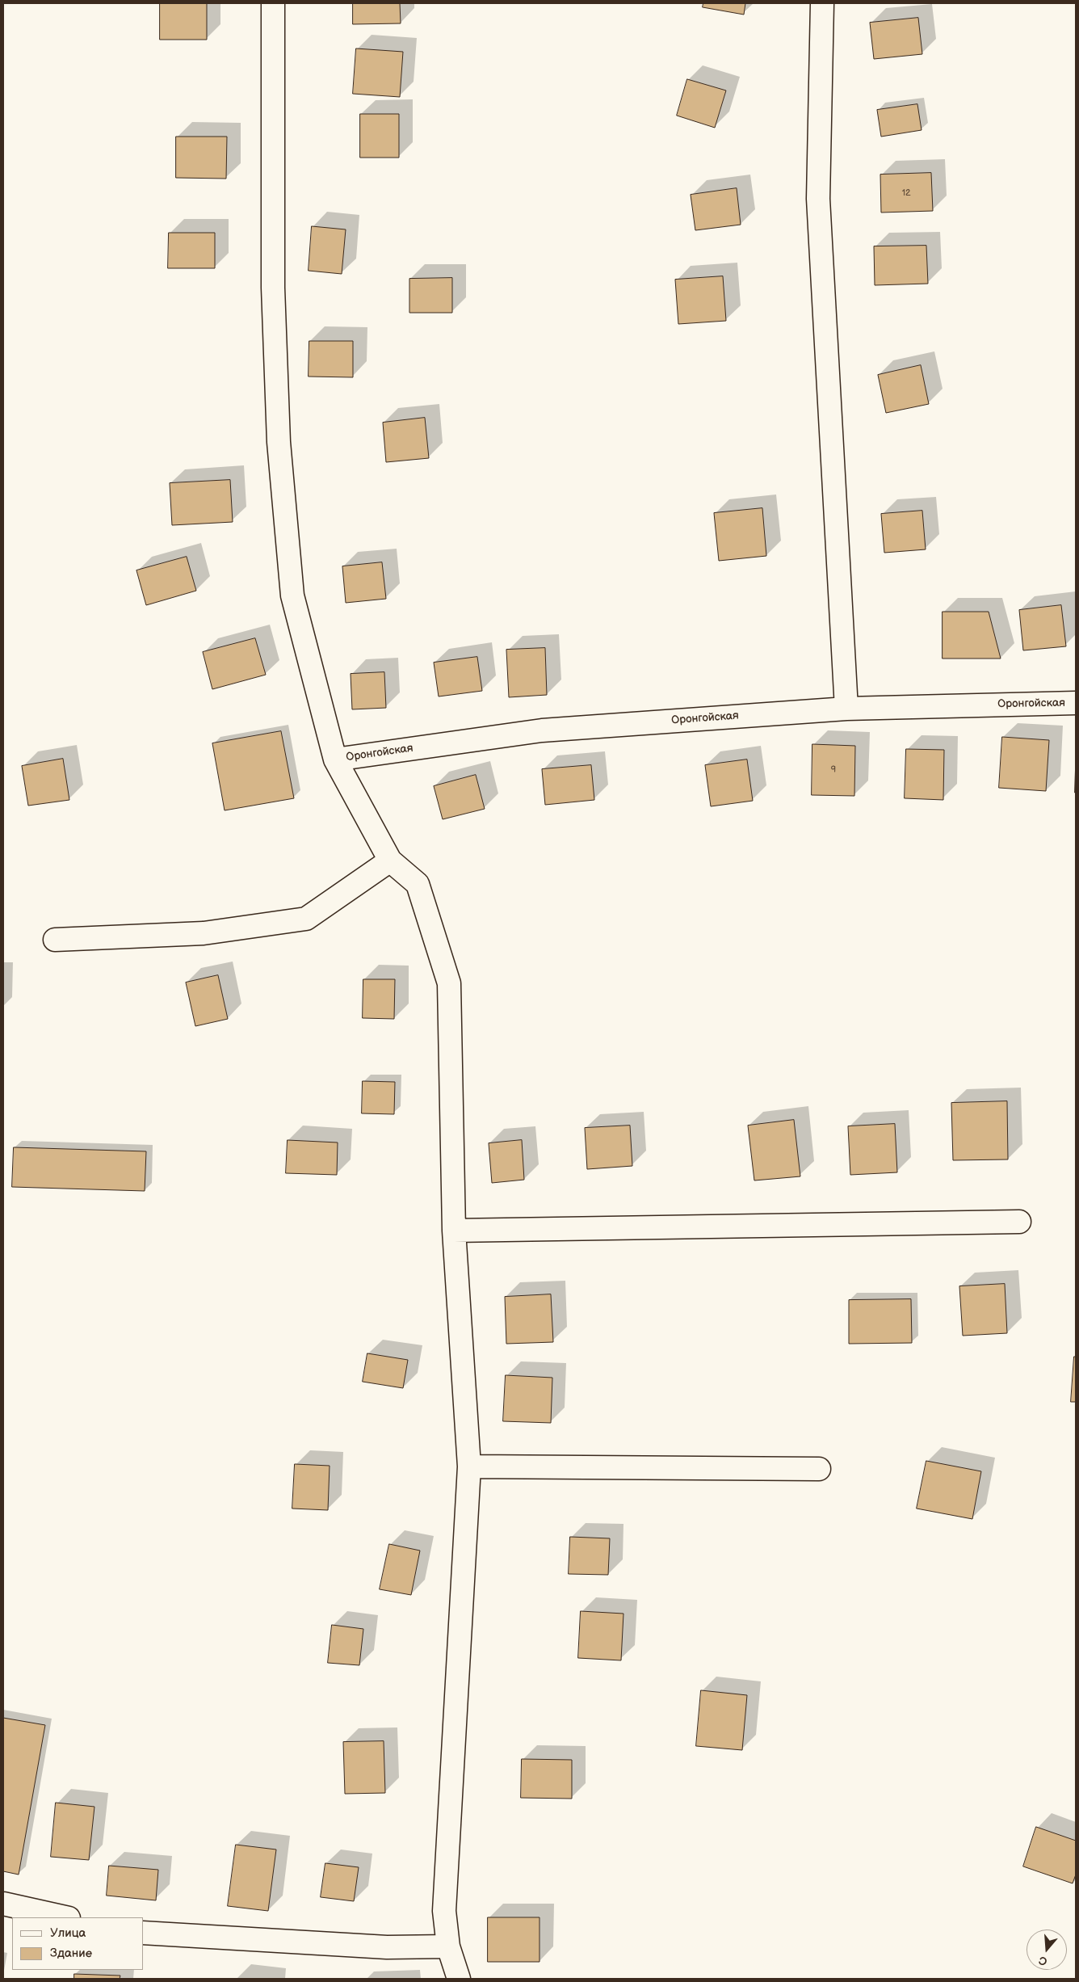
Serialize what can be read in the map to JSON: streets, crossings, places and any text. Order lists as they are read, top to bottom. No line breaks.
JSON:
{"streets":{"street":["Оронгойская"]},"house_numbers":["12","9"],"legend":["Улица","Здание"],"north":"bottom"}
